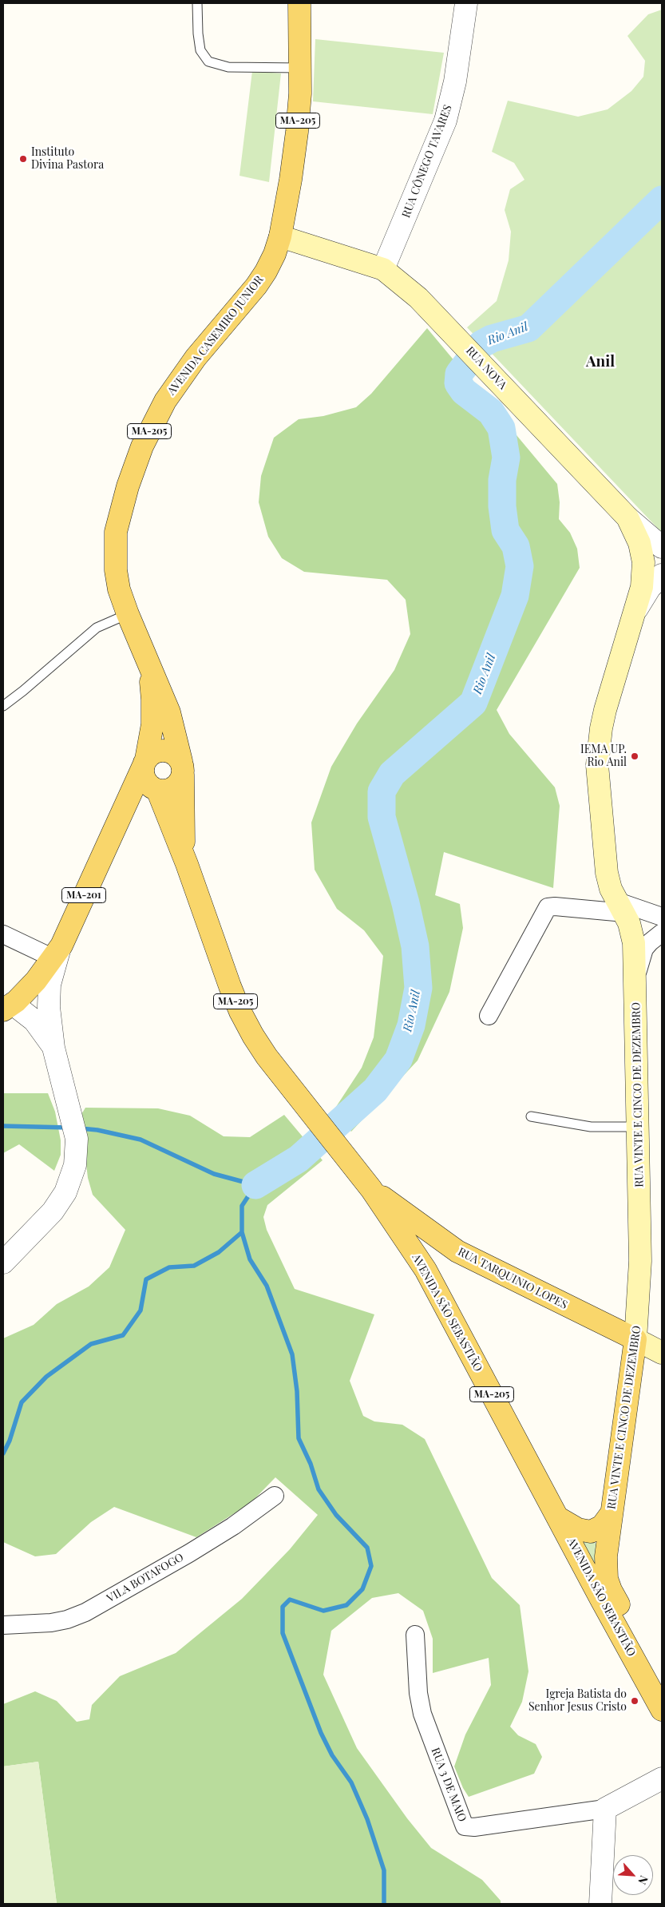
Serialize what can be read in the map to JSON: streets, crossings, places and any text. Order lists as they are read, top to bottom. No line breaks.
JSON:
{"streets":{"main road":["MA-205","AVENIDA CASEMIRO JUNIOR","RUA NOVA","MA-201","RUA VINTE E CINCO DE DEZEMBRO","RUA TARQUINIO LOPES","AVENIDA SÃO SEBASTIÃO"],"street":["RUA CÔNEGO TAVARES","VILA BOTAFOGO","RUA 3 DE MAIO"]},"crossings":[["MA-205","AVENIDA CASEMIRO JUNIOR"],["MA-205","MA-201"],["MA-205","AVENIDA SÃO SEBASTIÃO"],["RUA CÔNEGO TAVARES","RUA NOVA"],["AVENIDA CASEMIRO JUNIOR","RUA NOVA"],["AVENIDA CASEMIRO JUNIOR","MA-201"],["AVENIDA CASEMIRO JUNIOR","AVENIDA SÃO SEBASTIÃO"],["RUA NOVA","RUA VINTE E CINCO DE DEZEMBRO"],["MA-201","AVENIDA SÃO SEBASTIÃO"],["RUA VINTE E CINCO DE DEZEMBRO","RUA TARQUINIO LOPES"],["RUA VINTE E CINCO DE DEZEMBRO","AVENIDA SÃO SEBASTIÃO"],["RUA TARQUINIO LOPES","AVENIDA SÃO SEBASTIÃO"]],"districts":["Anil"],"water":["Rio Anil"],"places":["Instituto Divina Pastora","IEMA UP. Rio Anil","Igreja Batista do Senhor Jesus Cristo"],"north":"bottom right"}
